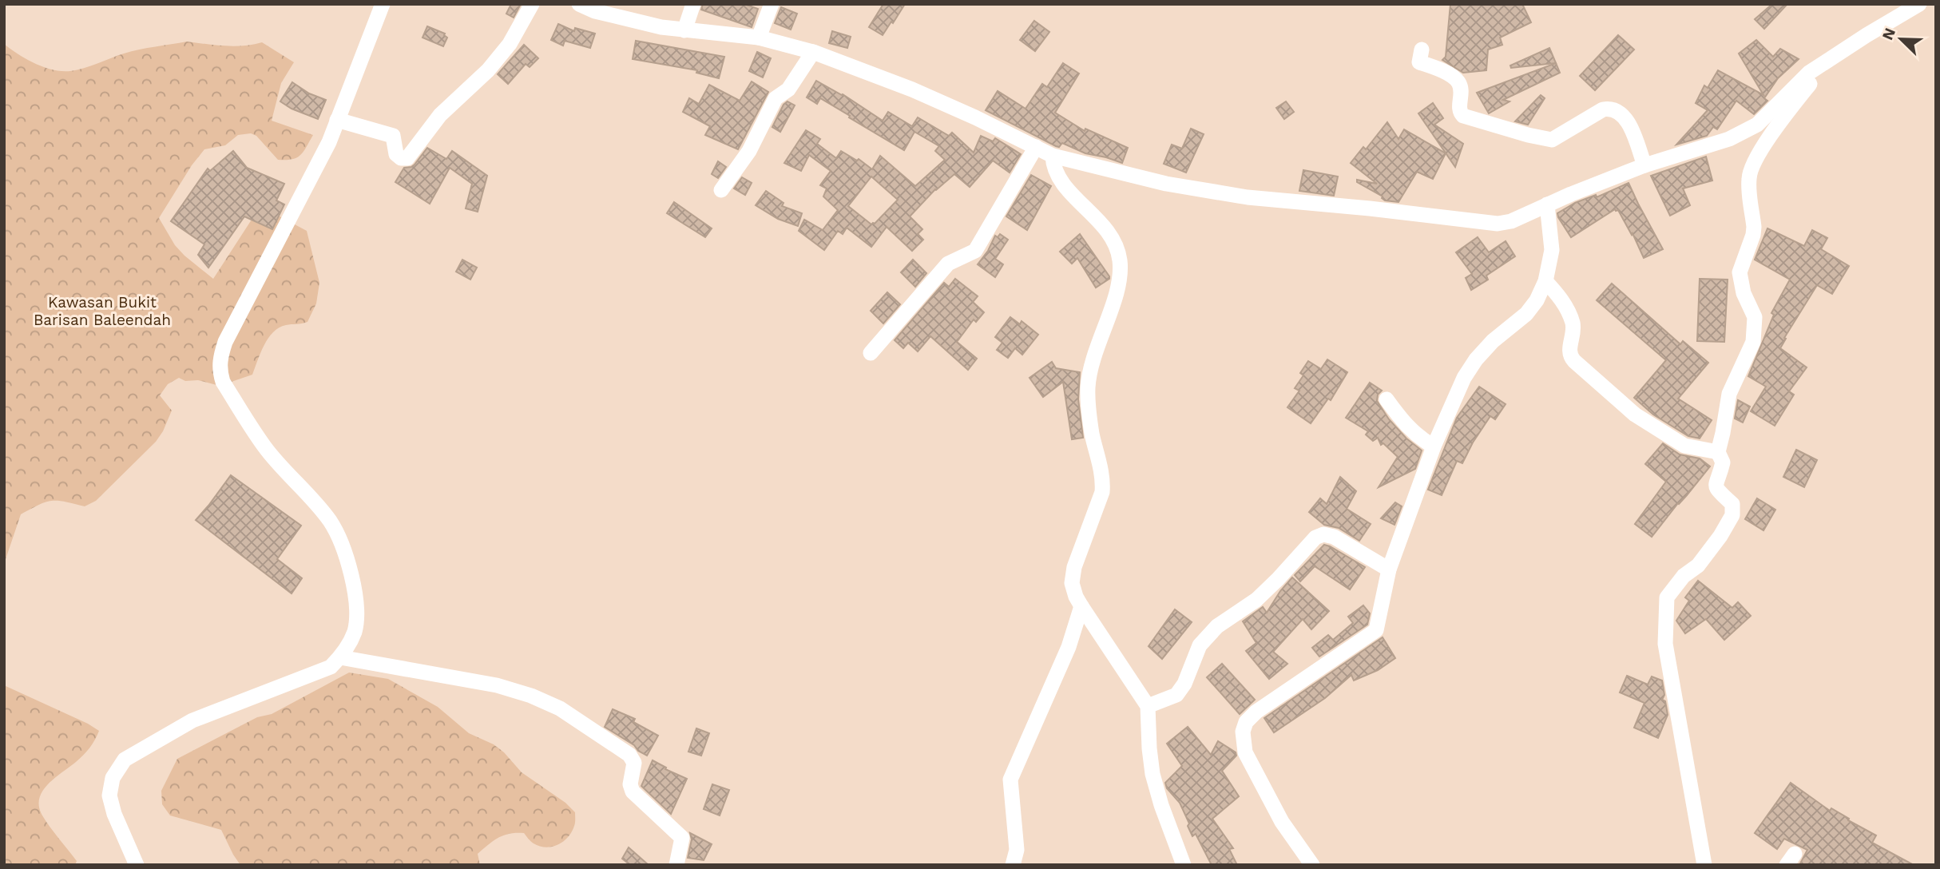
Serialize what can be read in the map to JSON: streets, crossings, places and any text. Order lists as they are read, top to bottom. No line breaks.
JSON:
{"parks":["Kawasan Bukit Barisan Baleendah"],"north":"top left"}
